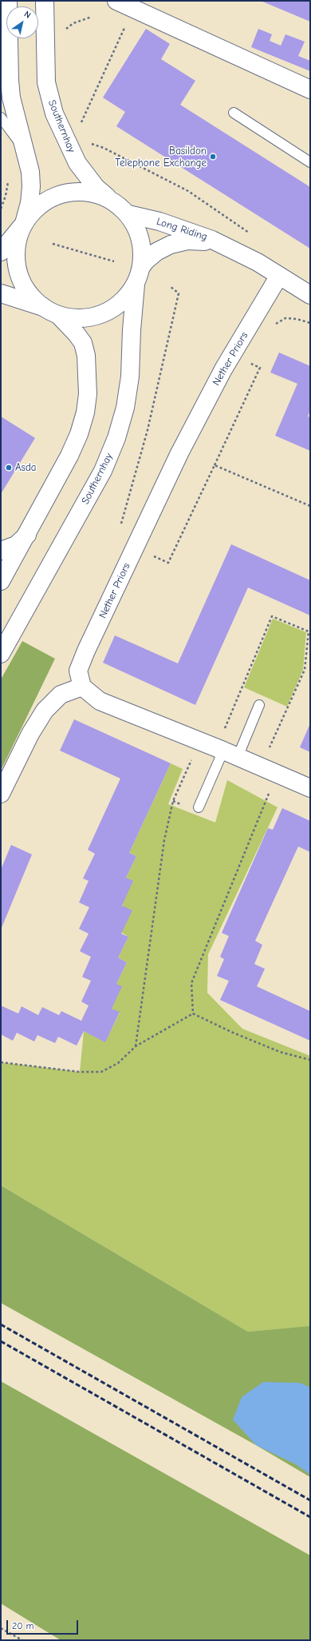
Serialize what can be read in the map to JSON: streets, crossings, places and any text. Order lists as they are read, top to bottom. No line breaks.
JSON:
{"streets":{"street":["Southernhay","Long Riding","Nether Priors"]},"crossings":[["Long Riding","Nether Priors"]],"places":["Basildon Telephone Exchange","Asda"],"scale_bar":"20 m","north":"top right"}
